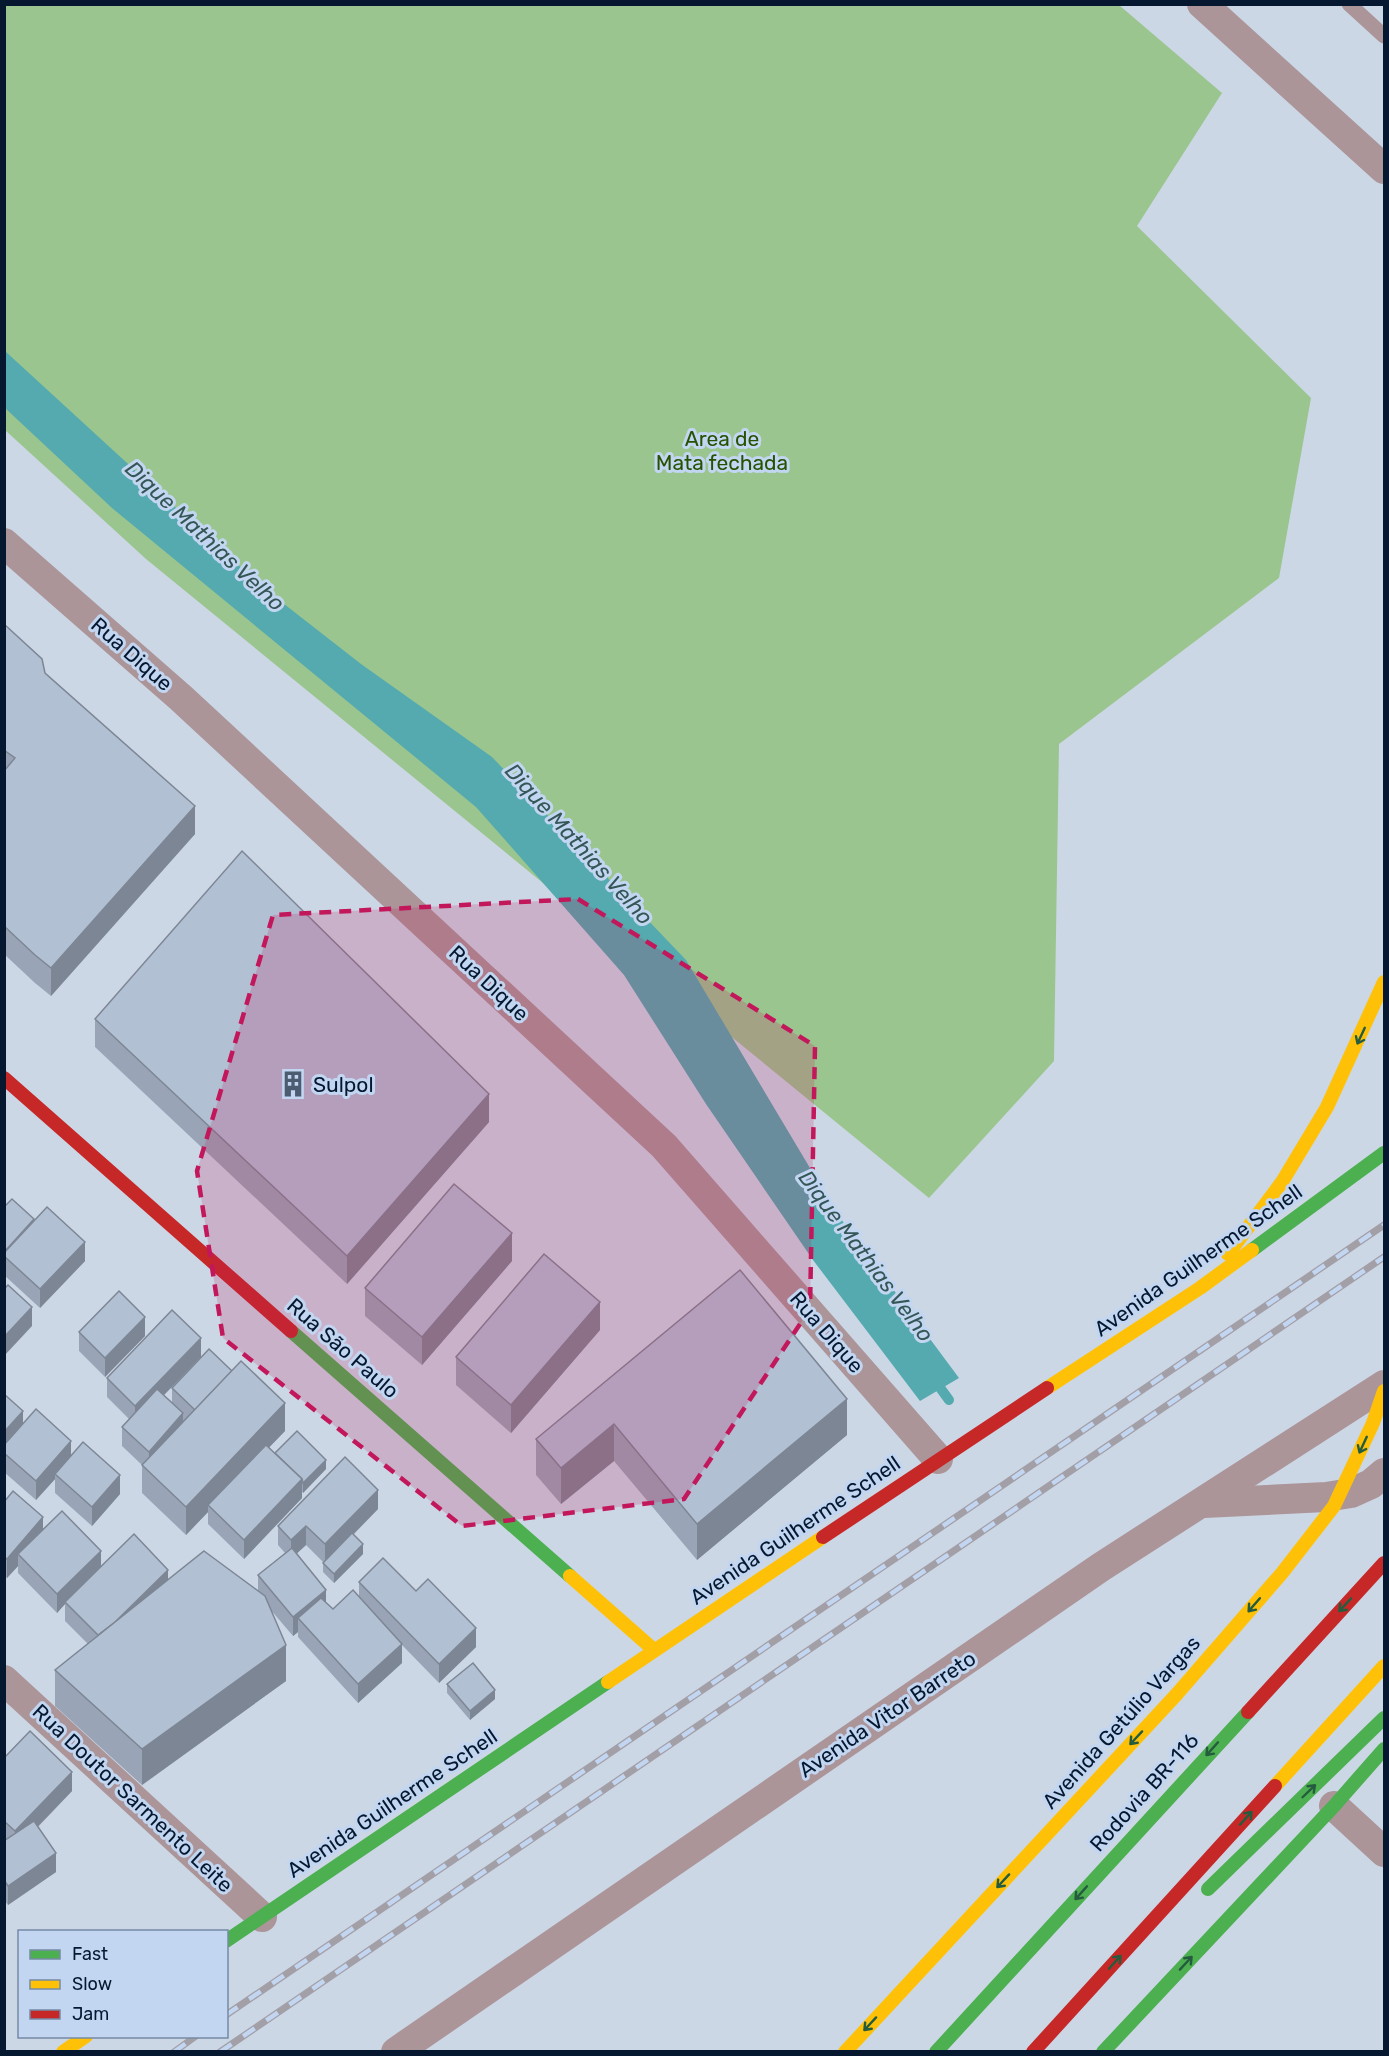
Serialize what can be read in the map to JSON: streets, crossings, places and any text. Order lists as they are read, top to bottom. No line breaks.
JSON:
{"streets":{"main road":["Avenida Guilherme Schell","Rua São Paulo","Avenida Getúlio Vargas","Rodovia BR-116"],"street":["Rua Dique","Avenida Vitor Barreto","Rua Doutor Sarmento Leite"]},"crossings":[["Rua Dique","Avenida Guilherme Schell"],["Avenida Guilherme Schell","Rua São Paulo"],["Avenida Guilherme Schell","Rua Doutor Sarmento Leite"]],"one_way":["Avenida Getúlio Vargas"],"water":["Dique Mathias Velho"],"parks":["Area de Mata fechada"],"places":{"building":["Sulpol"]},"legend":["Fast","Slow","Jam"]}
